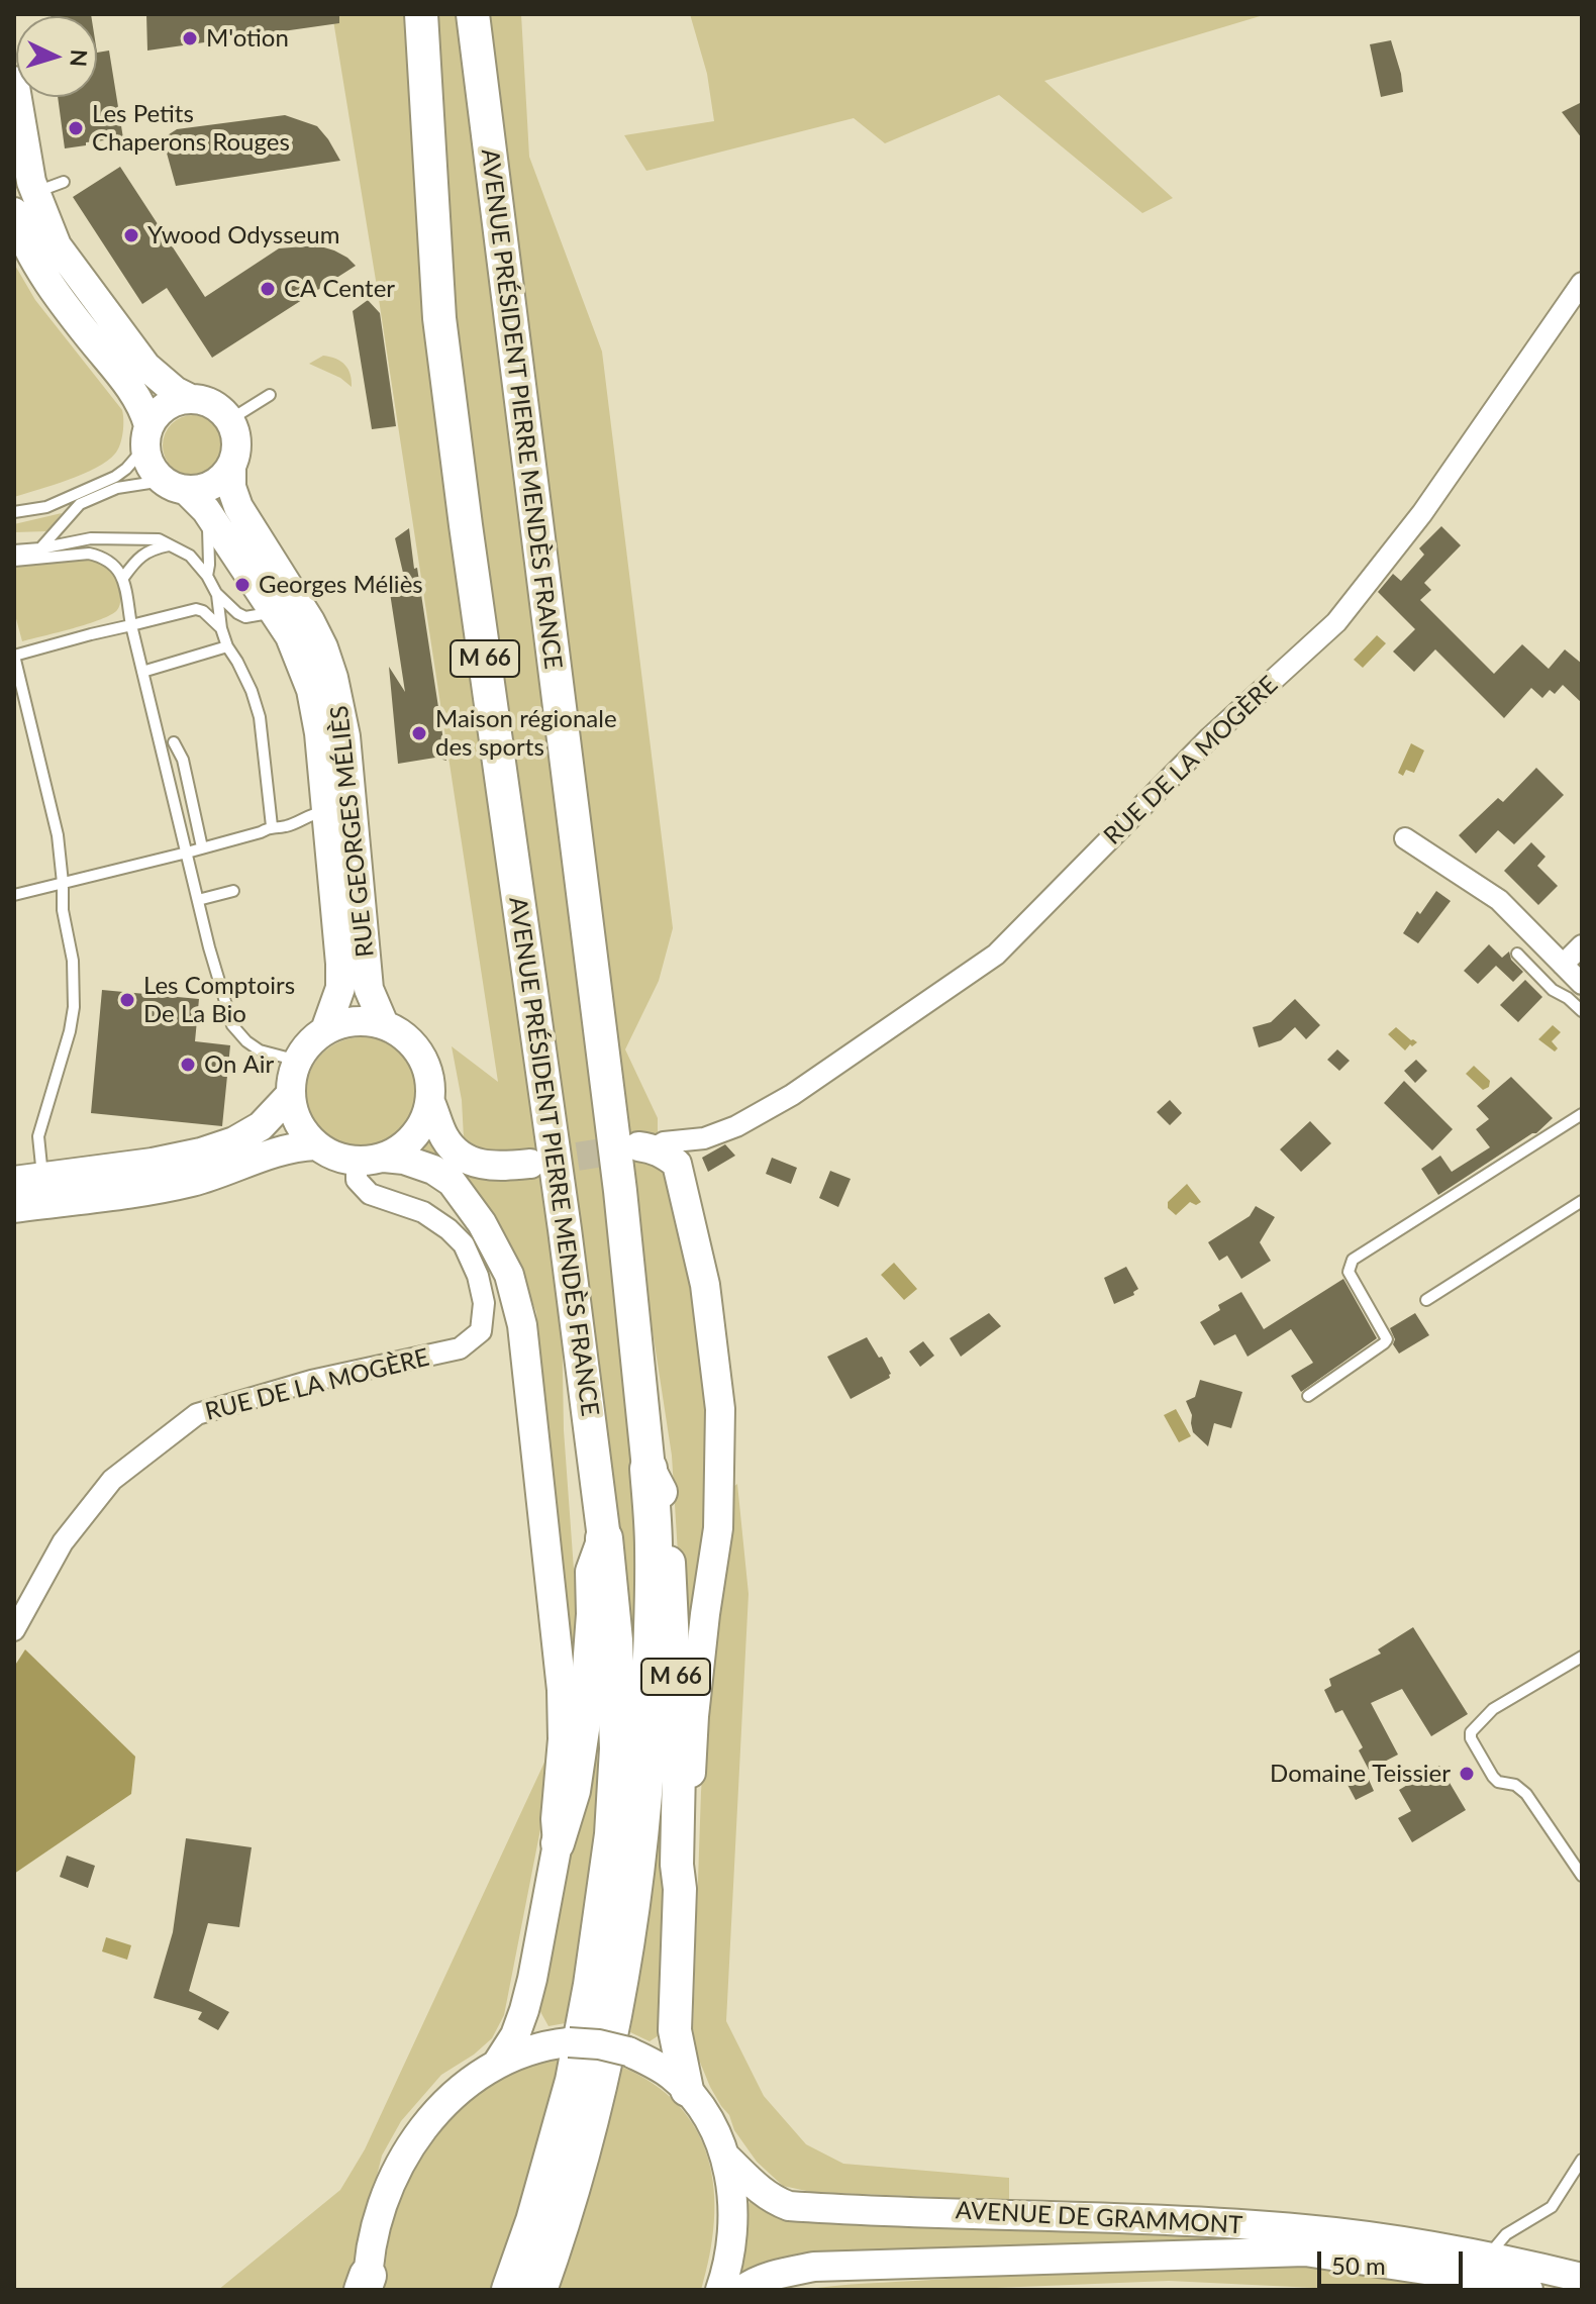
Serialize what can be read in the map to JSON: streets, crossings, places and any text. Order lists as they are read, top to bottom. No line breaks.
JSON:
{"streets":{"highway":["AVENUE PRÉSIDENT PIERRE MENDÈS FRANCE","M 66"],"main road":["RUE GEORGES MÉLIÈS","AVENUE DE GRAMMONT"],"street":["RUE DE LA MOGÈRE"]},"crossings":[["AVENUE PRÉSIDENT PIERRE MENDÈS FRANCE","M 66"],["M 66","RUE DE LA MOGÈRE"],["M 66","RUE GEORGES MÉLIÈS"],["RUE DE LA MOGÈRE","RUE GEORGES MÉLIÈS"]],"places":["M'otion","Les Petits Chaperons Rouges","Ywood Odysseum","CA Center","Georges Méliès","Maison régionale des sports","Les Comptoirs De La Bio","On Air","Domaine Teissier"],"scale_bar":"50 m","north":"right"}
